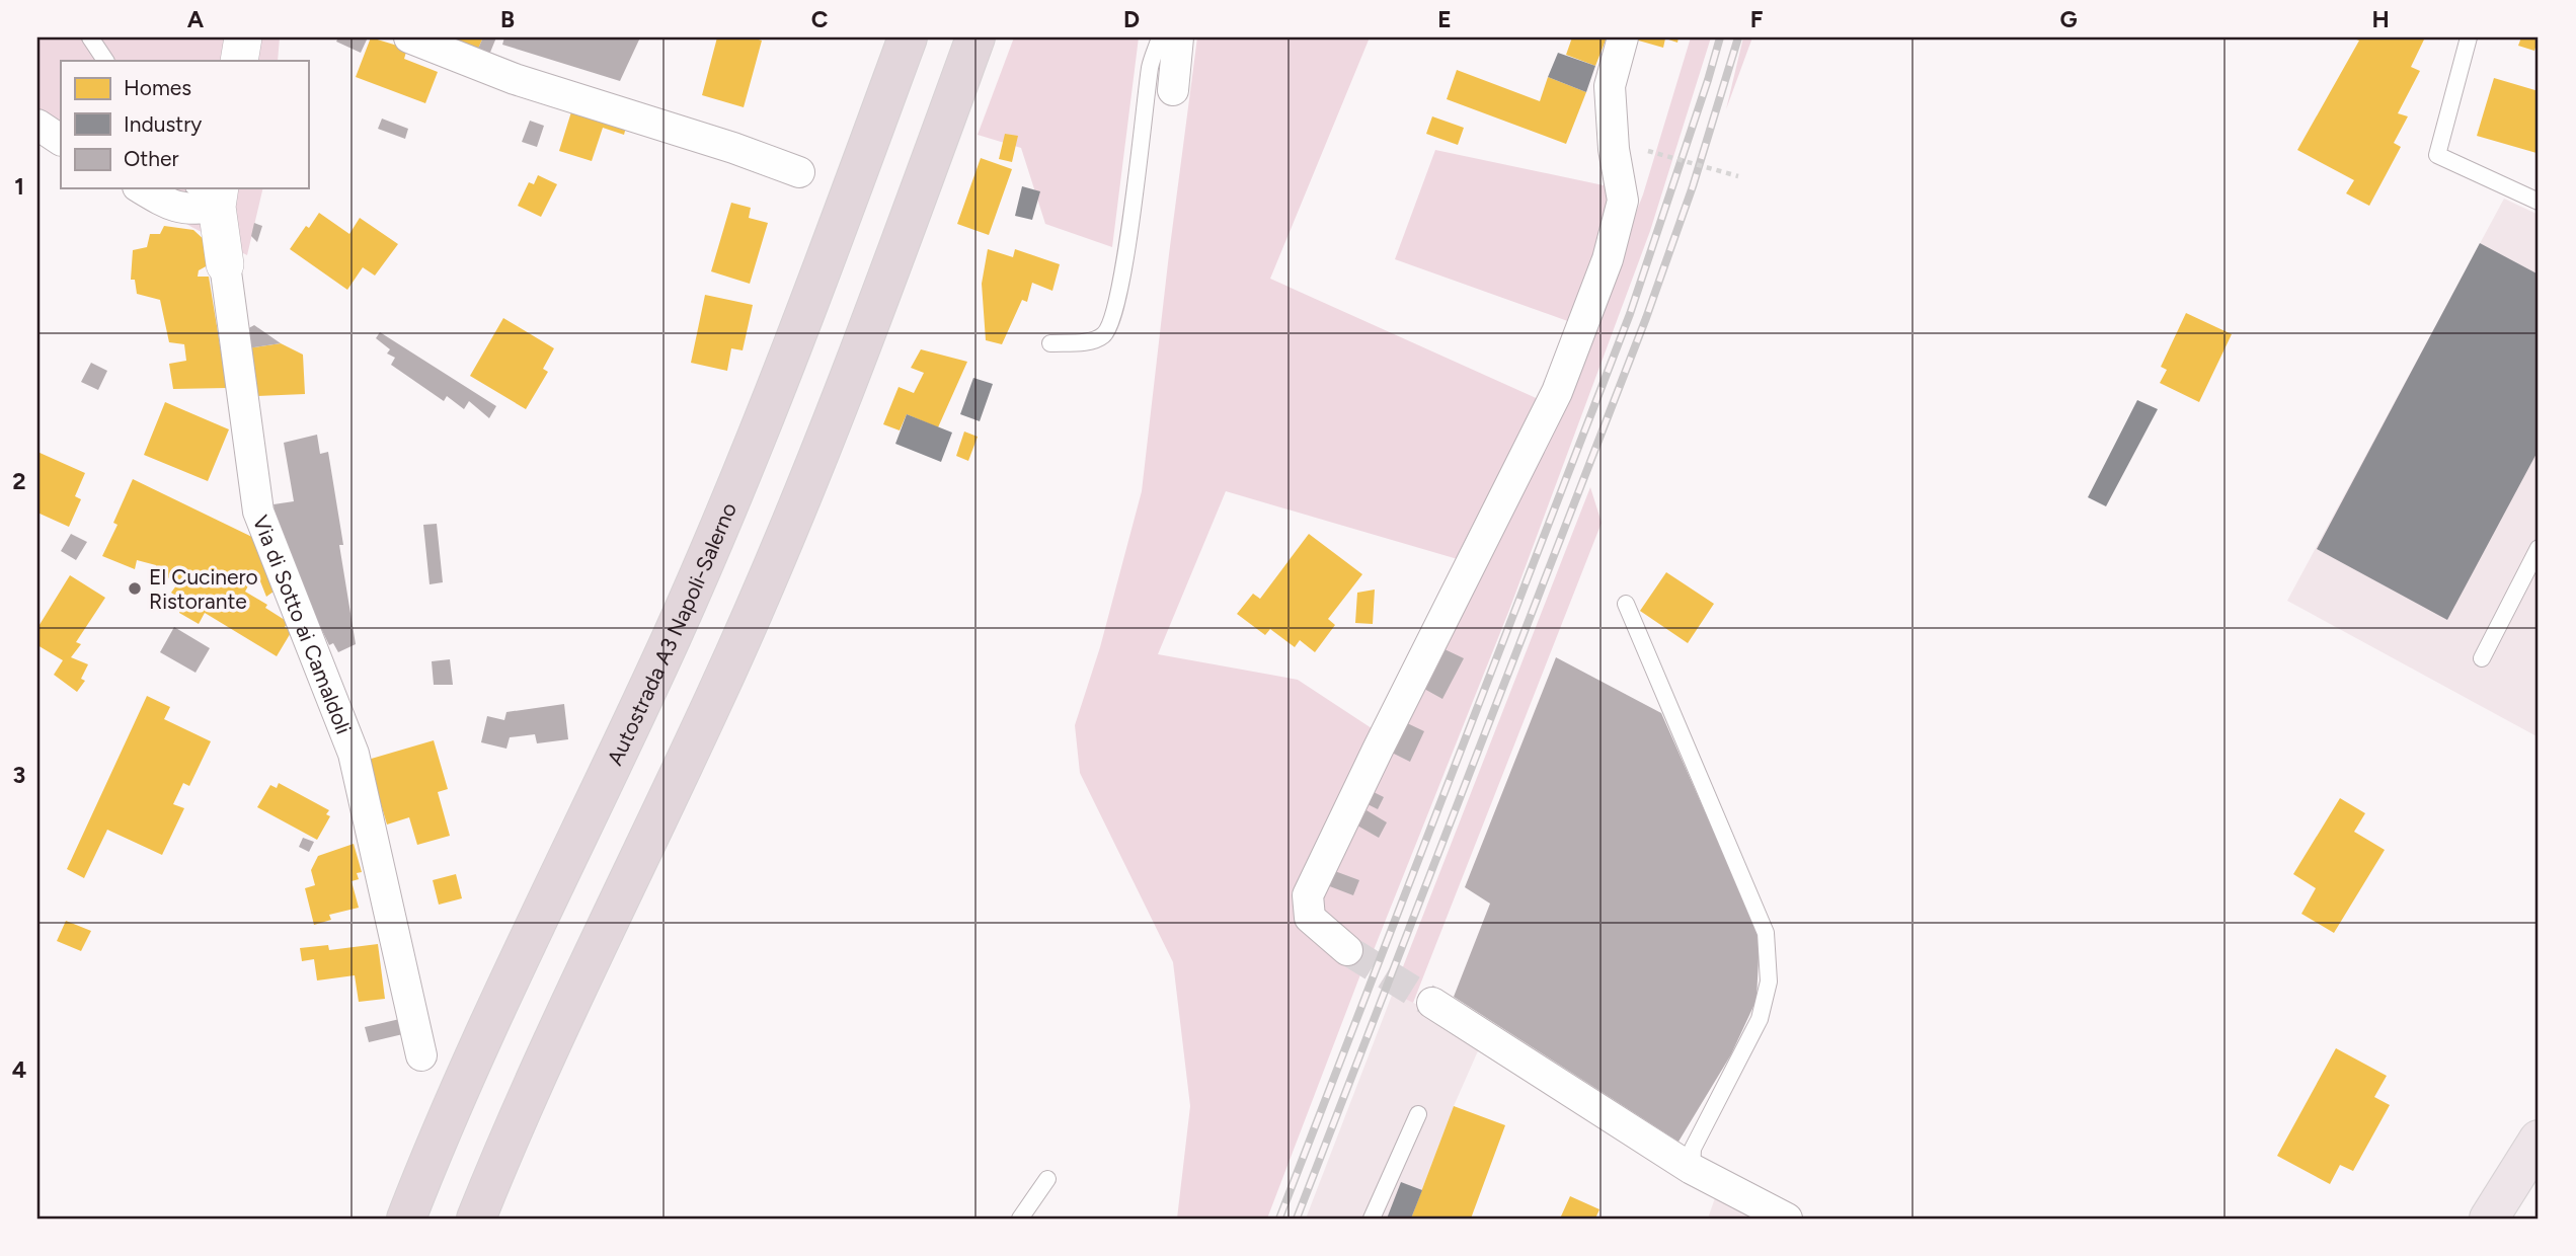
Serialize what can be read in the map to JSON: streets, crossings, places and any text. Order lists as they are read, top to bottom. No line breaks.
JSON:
{"streets":{"highway":["Autostrada A3 Napoli-Salerno"],"street":["Via di Sotto ai Camaldoli"]},"places":["El Cucinero Ristorante"],"legend":["Homes","Industry","Other"],"grid":{"columns":["A","B","C","D","E","F","G","H"],"rows":["1","2","3","4"]}}
